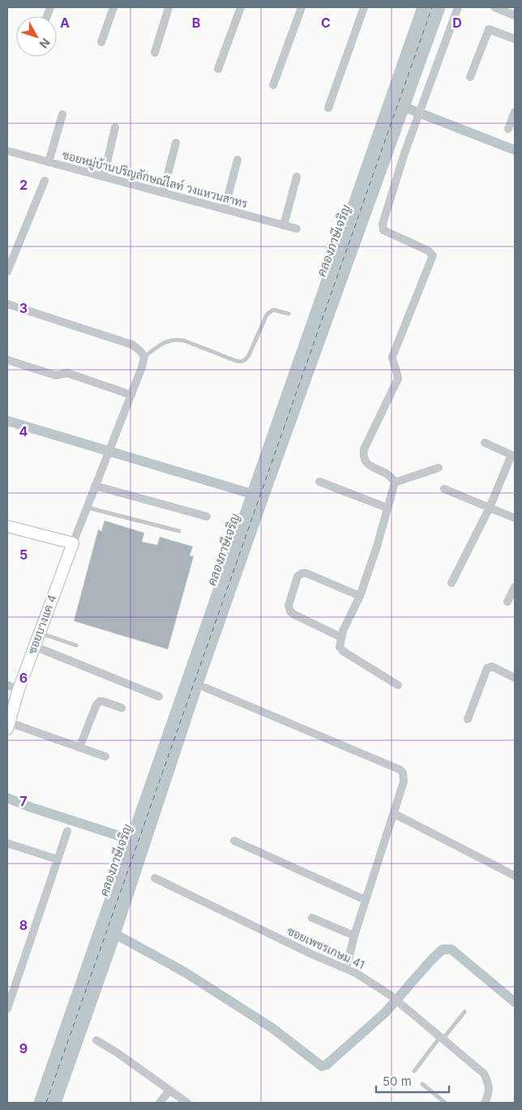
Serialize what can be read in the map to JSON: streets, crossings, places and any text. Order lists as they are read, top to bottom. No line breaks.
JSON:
{"streets":{"street":["ซอยหมู่บ้านปริญลักษณ์ไลท์ วงแหวนสาทร","ซอยบางแค 4","ซอยเพชรเกษม 41"]},"water":["คลองภาษีเจริญ"],"scale_bar":"50 m","north":"bottom right","grid":{"columns":["A","B","C","D"],"rows":["2","3","4","5","6","7","8","9"]}}
